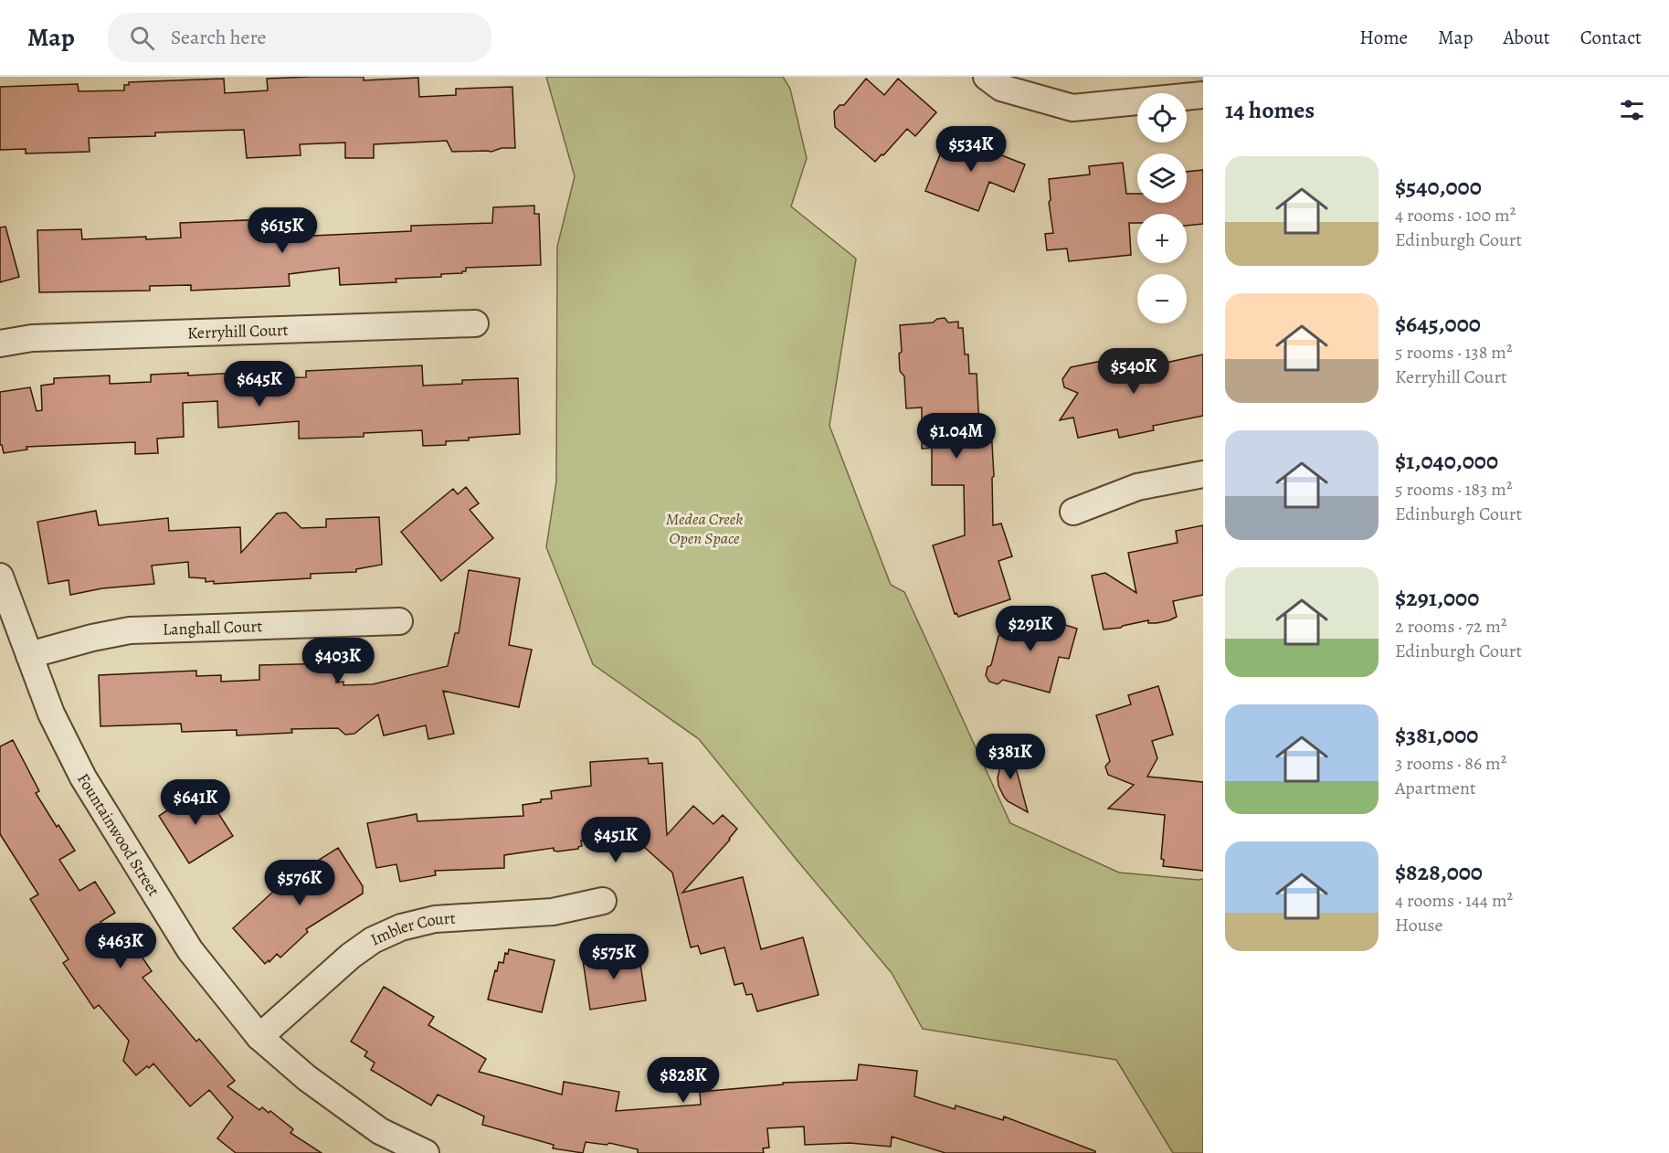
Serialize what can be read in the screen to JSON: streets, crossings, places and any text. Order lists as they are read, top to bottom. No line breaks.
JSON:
{"streets":{"street":["Kerryhill Court","Langhall Court","Fountainwood Street","Imbler Court"]},"crossings":[["Langhall Court","Fountainwood Street"],["Fountainwood Street","Imbler Court"]],"parks":["Medea Creek Open Space"],"page":{"header":"Map","search":"Search here","nav":["Home","Map","About","Contact"],"heading":"14 homes","map_buttons":["+","−"],"price":["$534K","$615K","$540K","$645K","$1.04M","$291K","$403K","$381K","$641K","$451K","$576K","$463K","$575K","$828K"],"list":[{"name":"$540,000","note":"4 rooms · 100 m² · Edinburgh Court"},{"name":"$645,000","note":"5 rooms · 138 m² · Kerryhill Court"},{"name":"$1,040,000","note":"5 rooms · 183 m² · Edinburgh Court"},{"name":"$291,000","note":"2 rooms · 72 m² · Edinburgh Court"},{"name":"$381,000","note":"3 rooms · 86 m² · Apartment"},{"name":"$828,000","note":"4 rooms · 144 m² · House"}]}}
